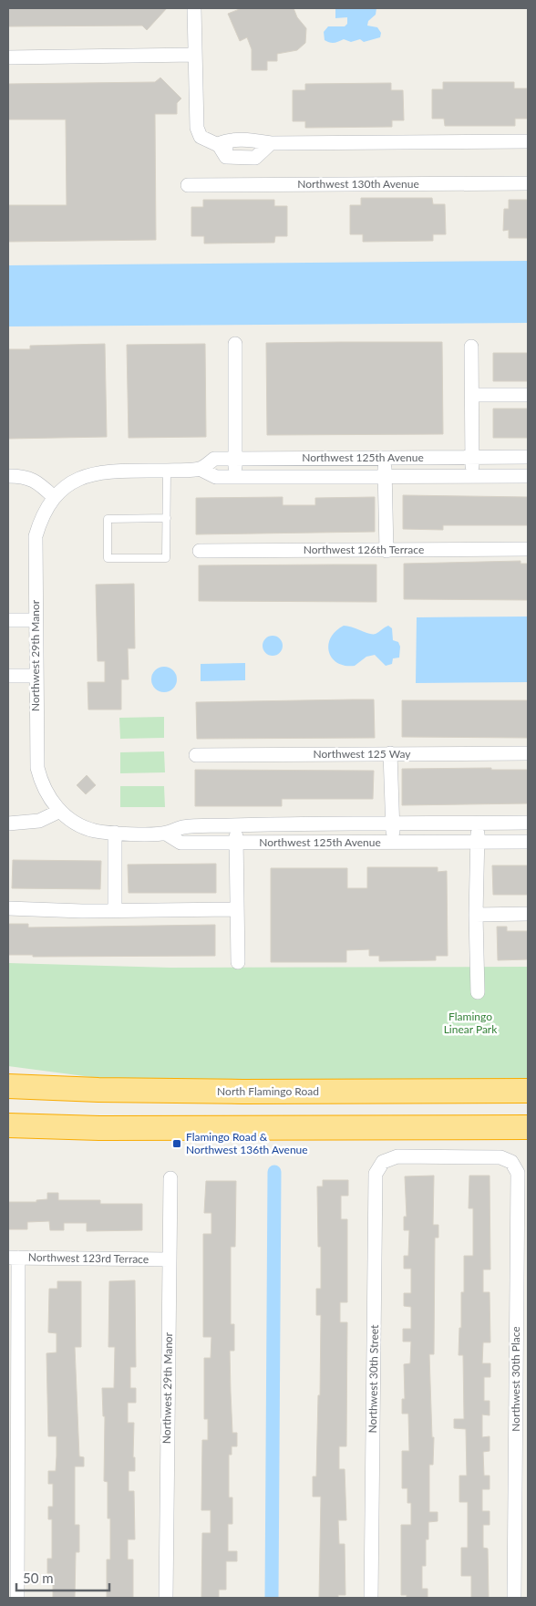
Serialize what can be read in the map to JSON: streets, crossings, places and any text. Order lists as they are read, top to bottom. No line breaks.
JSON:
{"streets":{"highway":["North Flamingo Road"],"street":["Northwest 130th Avenue","Northwest 125th Avenue","Northwest 126th Terrace","Northwest 29th Manor","Northwest 125 Way","Northwest 123rd Terrace","Northwest 30th Street","Northwest 30th Place"]},"crossings":[["Northwest 125th Avenue","Northwest 29th Manor"],["Northwest 29th Manor","Northwest 123rd Terrace"],["Northwest 30th Street","Northwest 30th Place"]],"parks":["Flamingo Linear Park"],"places":{"transit":["Flamingo Road & Northwest 136th Avenue"]},"scale_bar":"50 m"}
